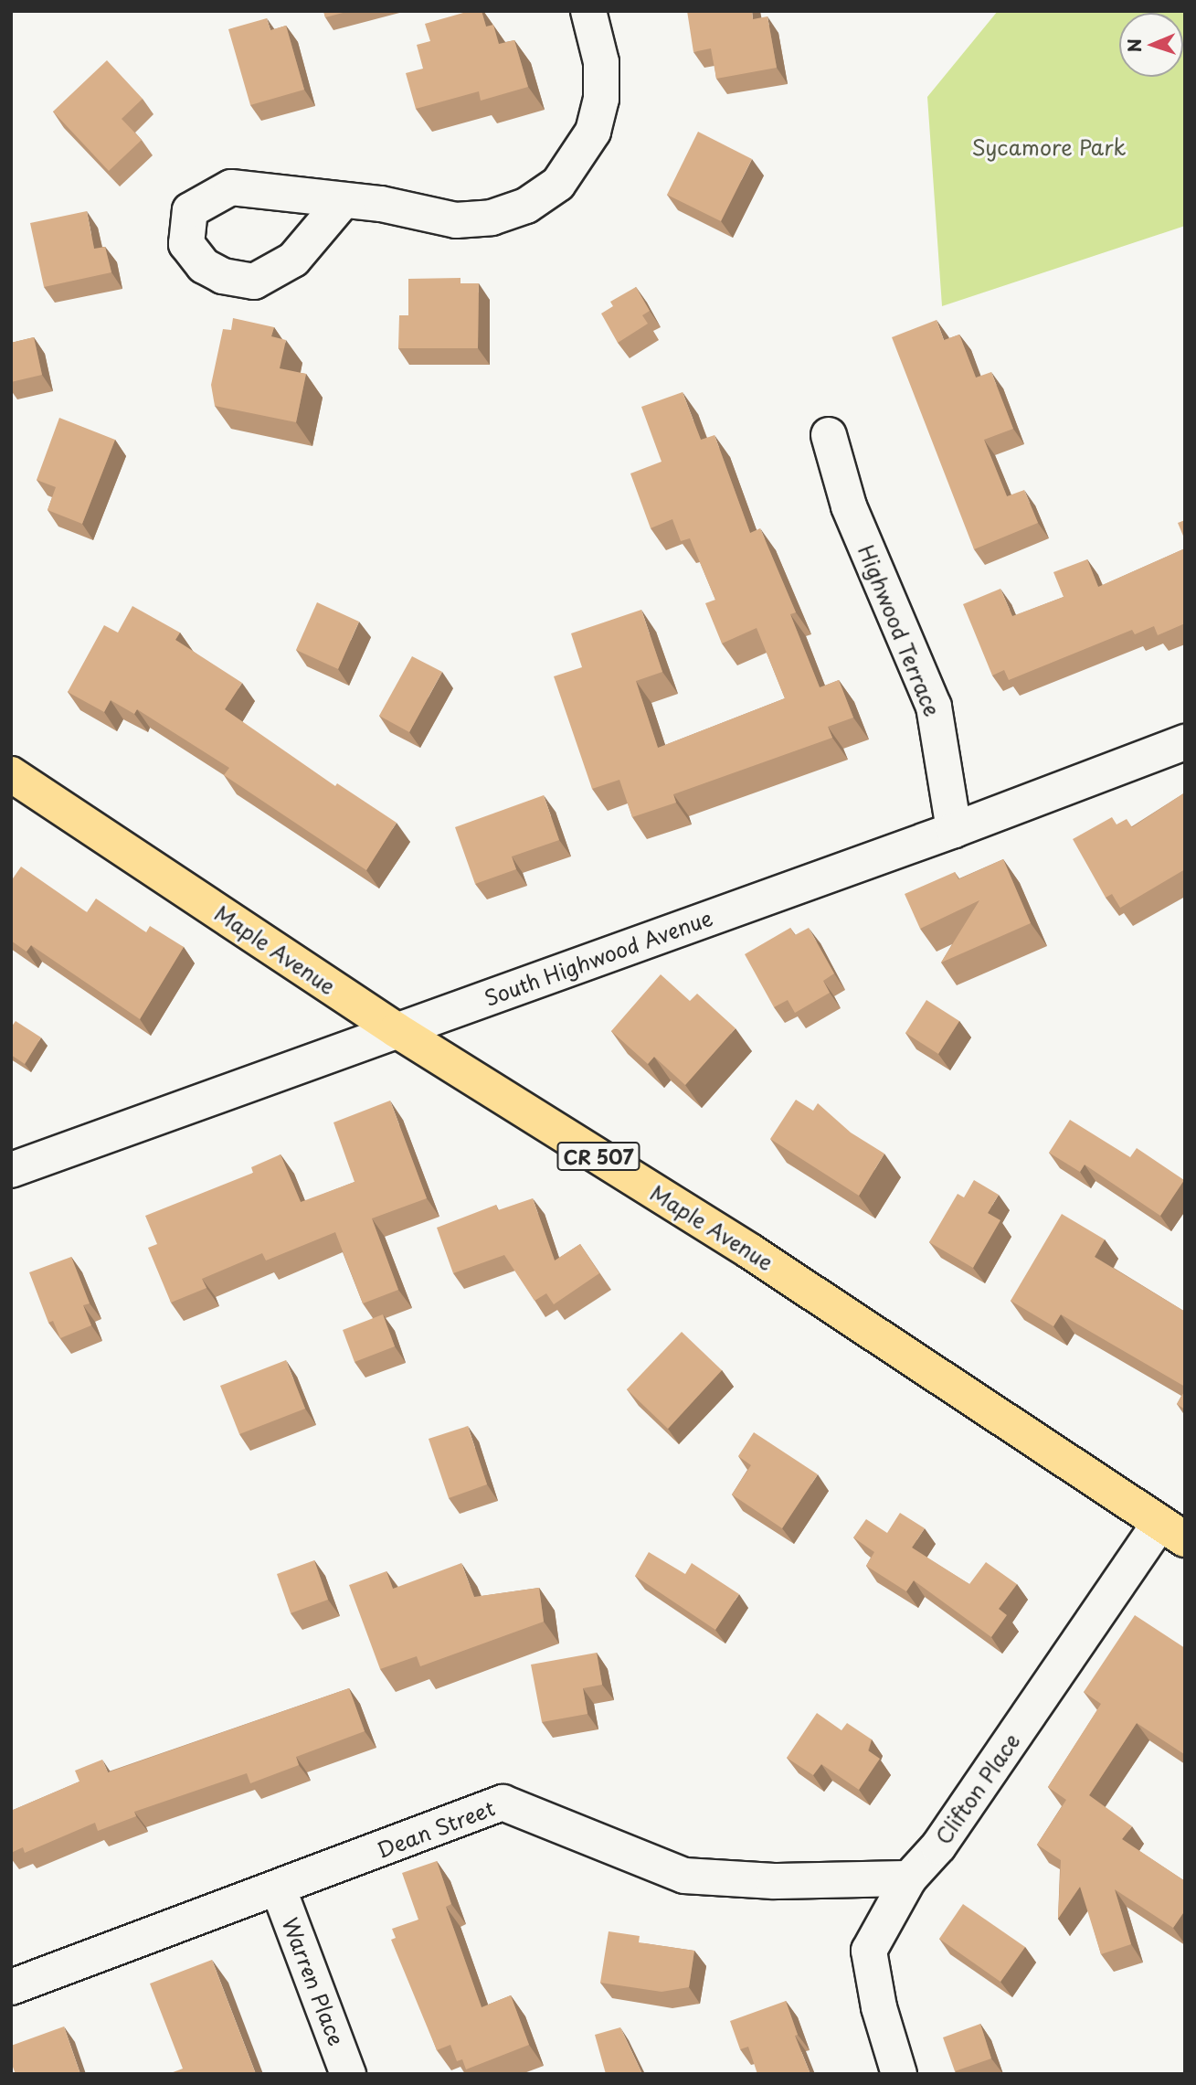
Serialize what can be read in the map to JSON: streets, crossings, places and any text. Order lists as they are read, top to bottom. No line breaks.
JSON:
{"streets":{"main road":["Maple Avenue","CR 507"],"street":["Highwood Terrace","South Highwood Avenue","Clifton Place","Dean Street","Warren Place"]},"crossings":[["Highwood Terrace","South Highwood Avenue"],["Maple Avenue","South Highwood Avenue"],["Maple Avenue","Clifton Place"],["Clifton Place","Dean Street"],["Dean Street","Warren Place"]],"parks":["Sycamore Park"],"north":"left"}
